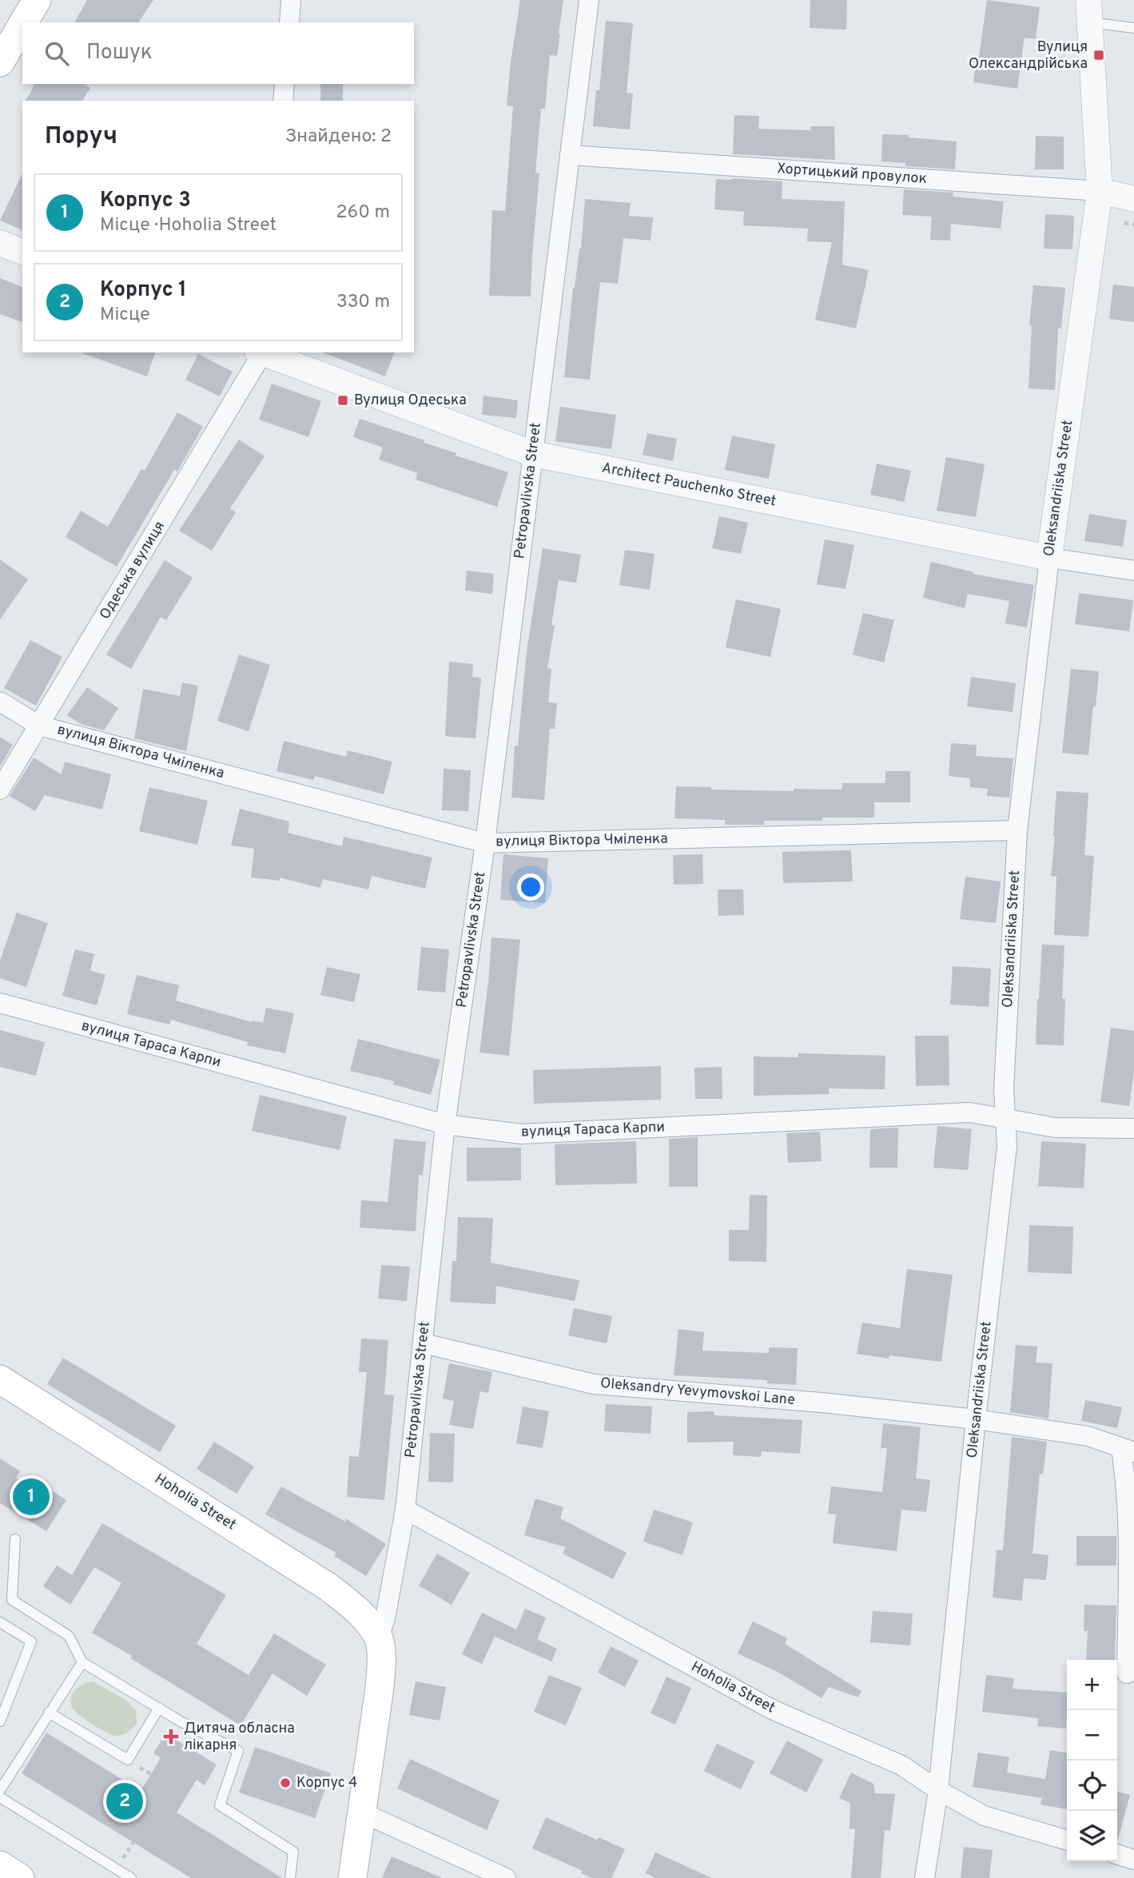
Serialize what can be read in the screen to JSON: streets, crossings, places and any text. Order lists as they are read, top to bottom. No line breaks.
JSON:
{"streets":{"main road":["Petropavlivska Street","Hoholia Street"],"street":["Хортицький провулок","Architect Pauchenko Street","Oleksandriiska Street","Одеська вулиця","вулиця Віктора Чміленка","вулиця Тараса Карпи","Oleksandry Yevymovskoi Lane"]},"crossings":[["Хортицький провулок","Oleksandriiska Street"],["Хортицький провулок","Petropavlivska Street"],["Architect Pauchenko Street","Oleksandriiska Street"],["Architect Pauchenko Street","Petropavlivska Street"],["Oleksandriiska Street","вулиця Віктора Чміленка"],["Oleksandriiska Street","вулиця Тараса Карпи"],["Oleksandriiska Street","Oleksandry Yevymovskoi Lane"],["Oleksandriiska Street","Hoholia Street"],["Petropavlivska Street","вулиця Віктора Чміленка"],["Petropavlivska Street","вулиця Тараса Карпи"],["Petropavlivska Street","Oleksandry Yevymovskoi Lane"],["Petropavlivska Street","Hoholia Street"],["Одеська вулиця","вулиця Віктора Чміленка"]],"places":{"transit":["Вулиця Олександрійська","Вулиця Одеська"],"health":["Дитяча обласна лікарня"],"other":["Корпус 4"]},"page":{"search":"Пошук","heading":["Поруч","Знайдено: 2"],"list":[{"mark":"1","name":"Корпус 3","note":"Місце · Hoholia Street","value":"260 m"},{"mark":"2","name":"Корпус 1","note":"Місце","value":"330 m"}],"pins":["1","2"],"map_buttons":["+","−"]}}
